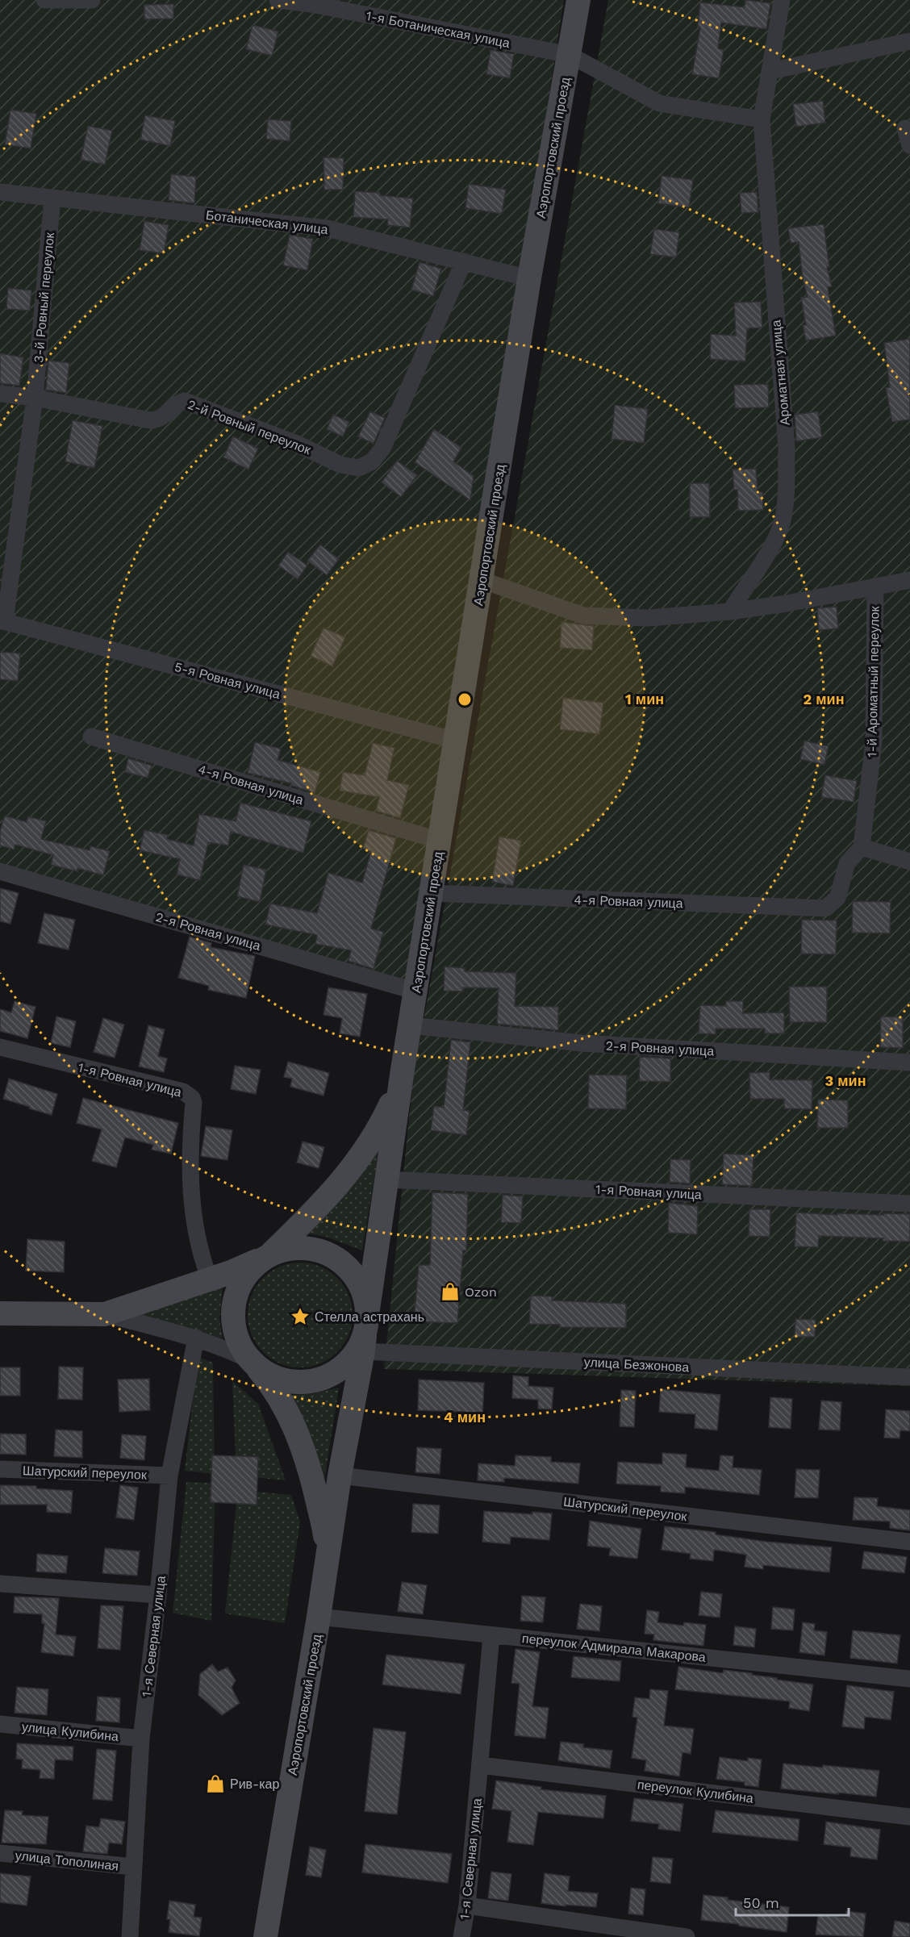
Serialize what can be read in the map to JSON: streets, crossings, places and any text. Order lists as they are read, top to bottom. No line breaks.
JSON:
{"streets":{"main road":["Аэропортовский проезд"],"street":["1-я Ботаническая улица","Ботаническая улица","3-й Ровный переулок","Ароматная улица","2-й Ровный переулок","5-я Ровная улица","1-й Ароматный переулок","4-я Ровная улица","2-я Ровная улица","1-я Ровная улица","улица Безжонова","Шатурский переулок","1-я Северная улица","переулок Адмирала Макарова","улица Кулибина","переулок Кулибина","улица Тополиная"]},"crossings":[["1-я Ботаническая улица","Аэропортовский проезд"],["1-я Ботаническая улица","Ароматная улица"],["Аэропортовский проезд","Ботаническая улица"],["Аэропортовский проезд","5-я Ровная улица"],["Аэропортовский проезд","4-я Ровная улица"],["Аэропортовский проезд","2-я Ровная улица"],["Аэропортовский проезд","переулок Адмирала Макарова"],["Ботаническая улица","3-й Ровный переулок"],["Ботаническая улица","2-й Ровный переулок"],["3-й Ровный переулок","2-й Ровный переулок"],["3-й Ровный переулок","5-я Ровная улица"],["1-й Ароматный переулок","4-я Ровная улица"],["Шатурский переулок","1-я Северная улица"],["1-я Северная улица","переулок Адмирала Макарова"],["1-я Северная улица","улица Кулибина"],["1-я Северная улица","переулок Кулибина"],["1-я Северная улица","улица Тополиная"]],"places":{"shop":["Ozon","Рив-кар"],"place":["Стелла астрахань"]},"scale_bar":"50 m","rings":["1 мин","2 мин","3 мин","4 мин"]}
